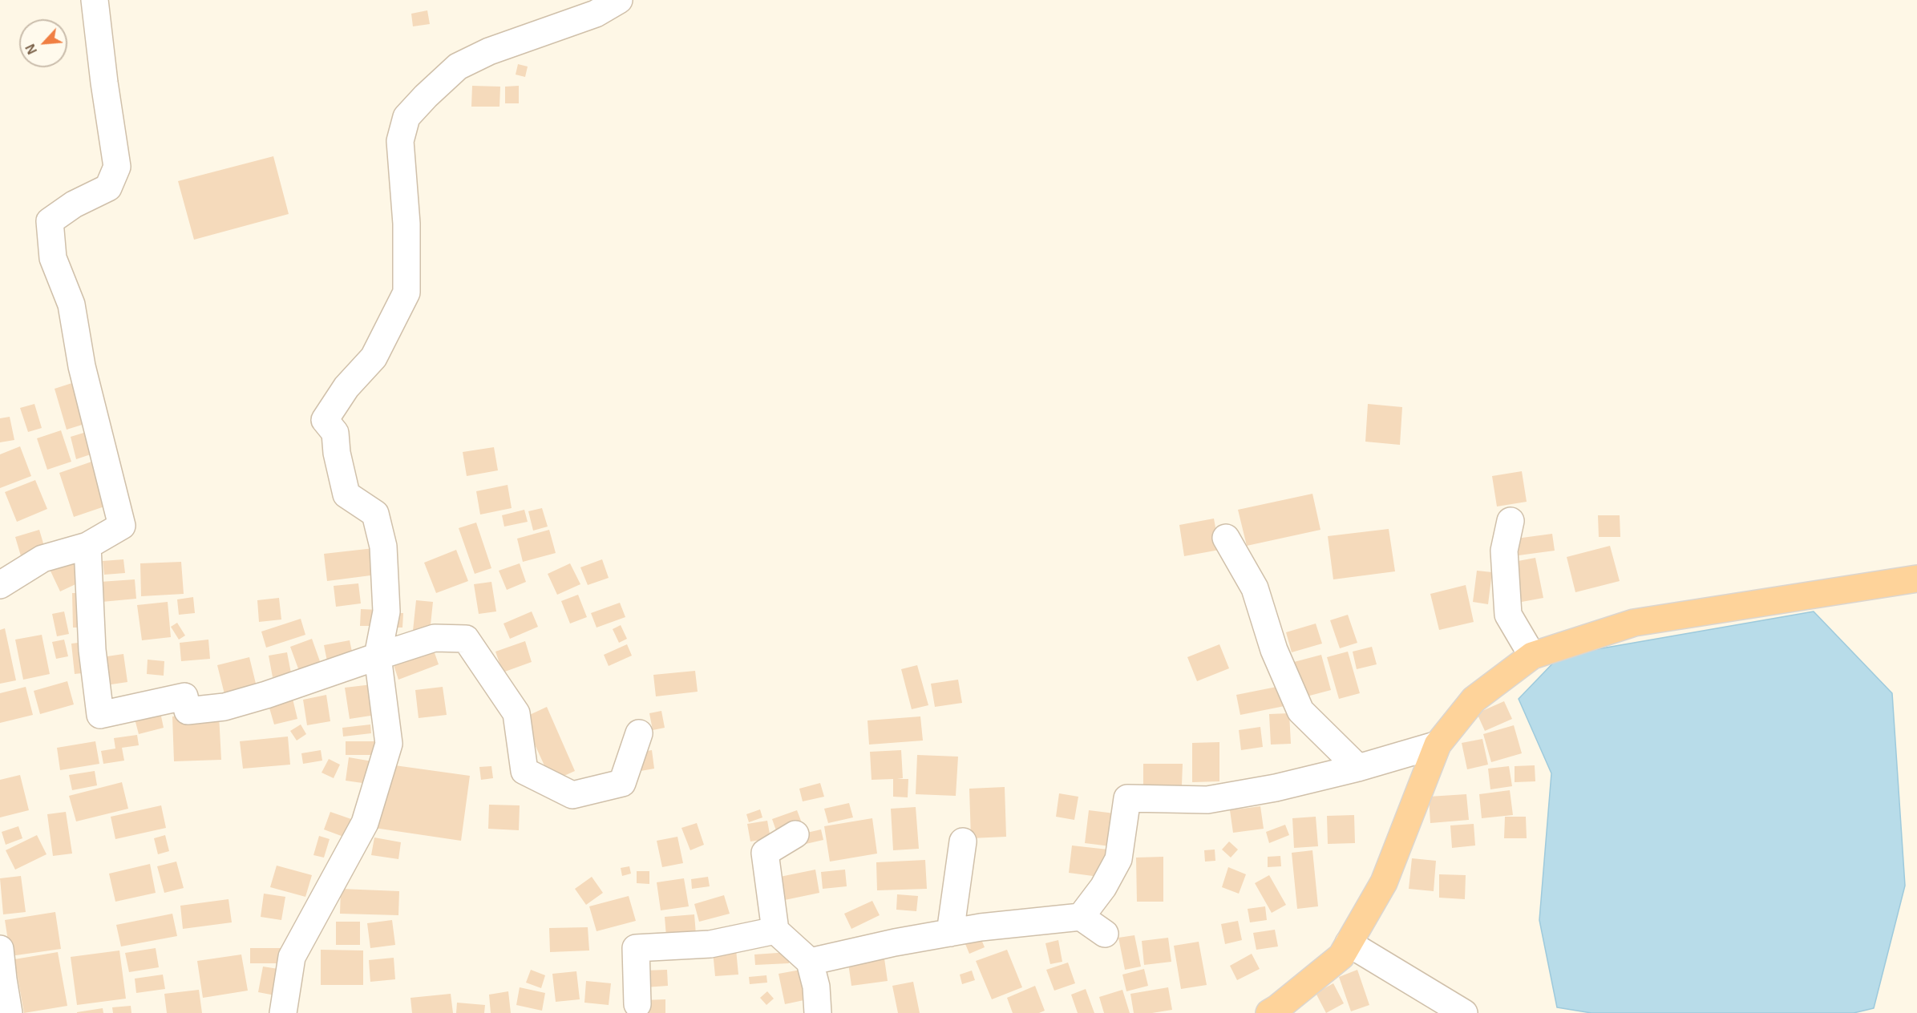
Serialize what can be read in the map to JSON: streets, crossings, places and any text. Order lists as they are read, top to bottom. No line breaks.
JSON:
{"north":"bottom left"}
